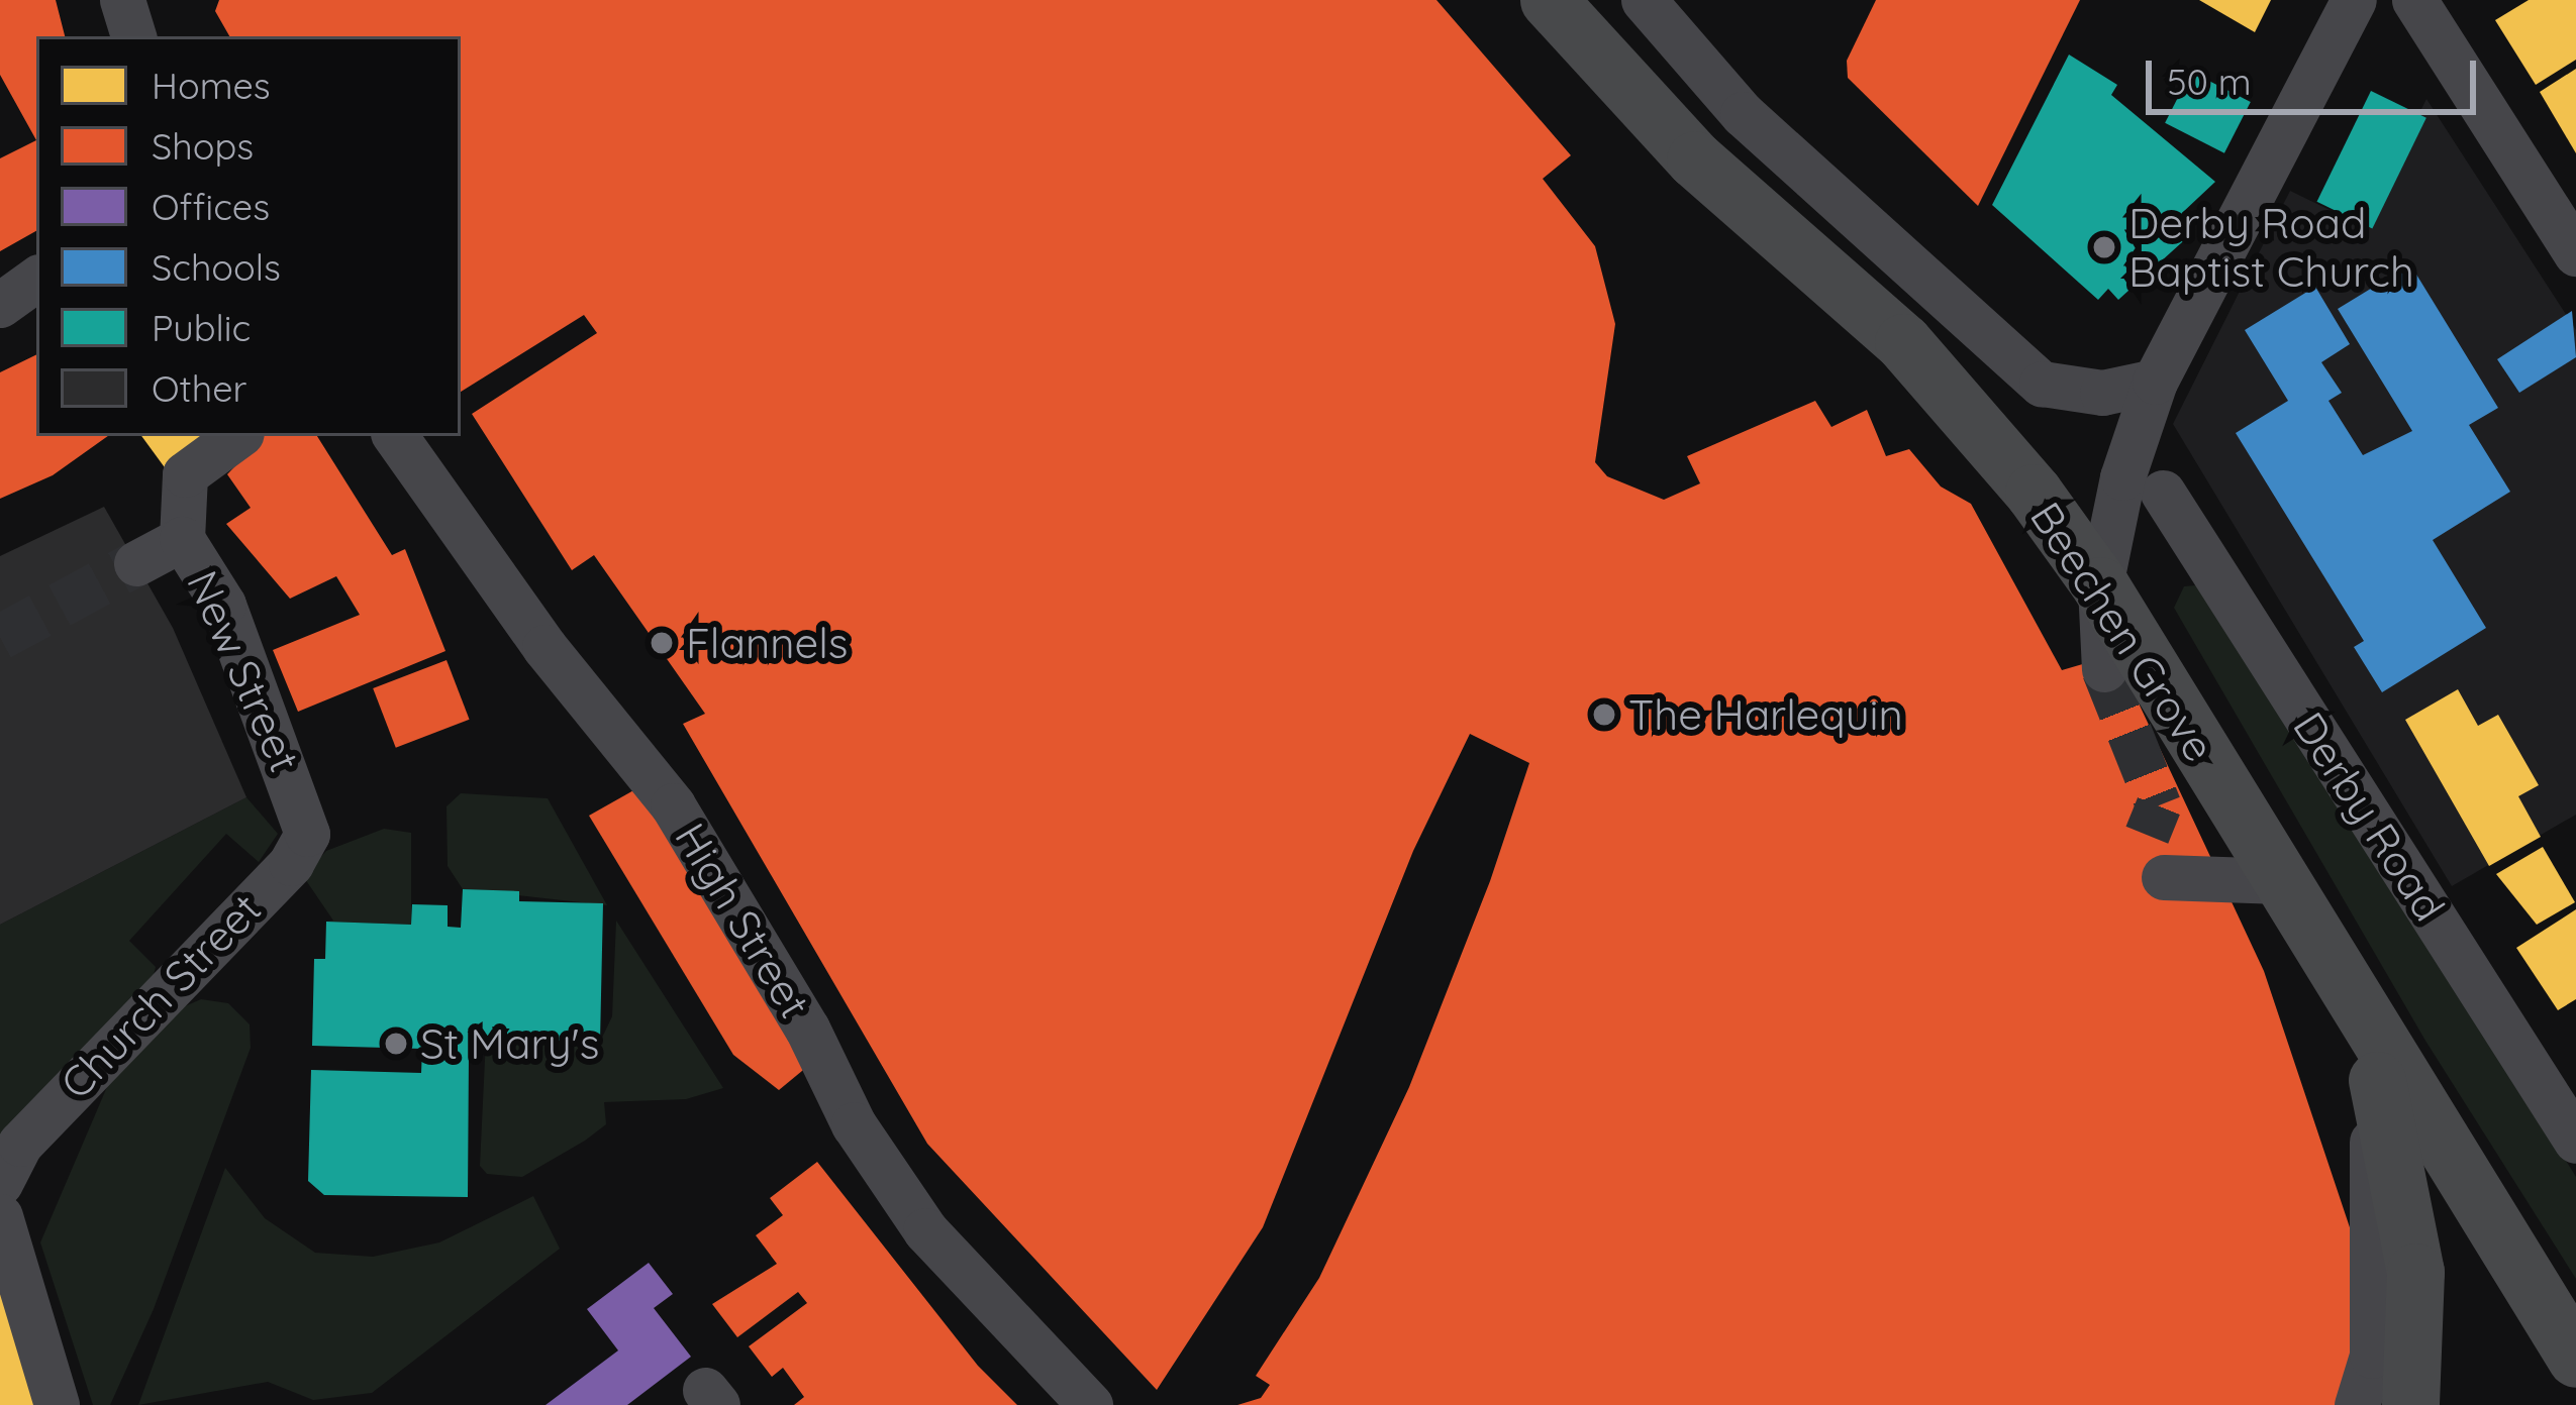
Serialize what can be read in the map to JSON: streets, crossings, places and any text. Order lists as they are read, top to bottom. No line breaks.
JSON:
{"streets":{"main road":["Beechen Grove"],"street":["New Street","Derby Road","High Street","Church Street"]},"crossings":[["New Street","Church Street"]],"places":["Derby Road Baptist Church","Flannels","The Harlequin","St Mary's"],"legend":["Homes","Shops","Offices","Schools","Public","Other"],"scale_bar":"50 m"}
